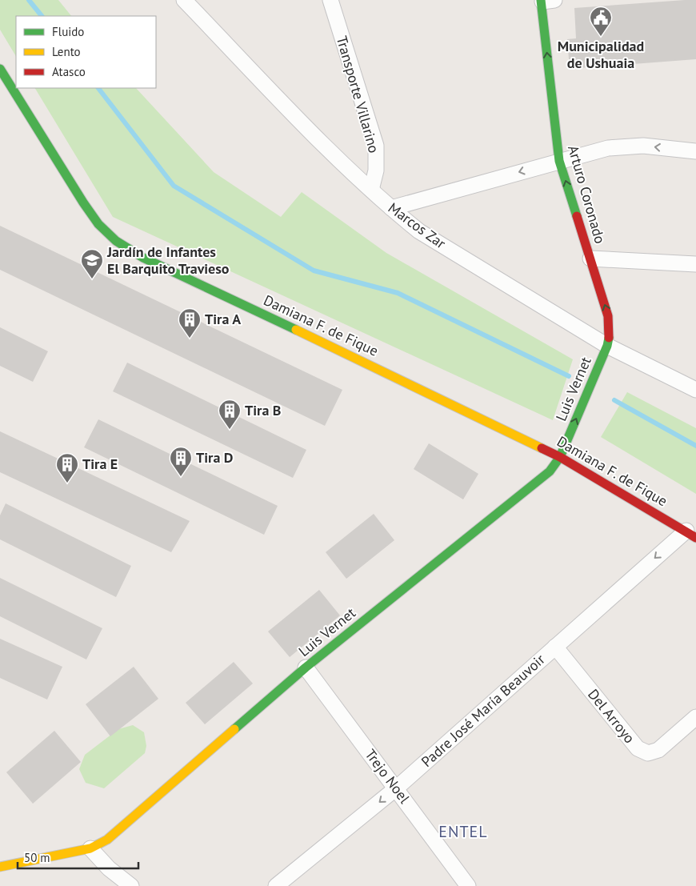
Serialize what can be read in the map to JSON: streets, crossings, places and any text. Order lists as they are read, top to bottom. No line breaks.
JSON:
{"streets":{"street":["Transporte Villarino","Arturo Coronado","Marcos Zar","Damiana F. de Fique","Luis Vernet","Padre José María Beauvoir","Del Arroyo","Trejo Noel"]},"crossings":[["Transporte Villarino","Marcos Zar"],["Arturo Coronado","Marcos Zar"],["Arturo Coronado","Luis Vernet"],["Marcos Zar","Luis Vernet"],["Damiana F. de Fique","Luis Vernet"],["Damiana F. de Fique","Padre José María Beauvoir"],["Luis Vernet","Trejo Noel"],["Padre José María Beauvoir","Del Arroyo"],["Padre José María Beauvoir","Trejo Noel"]],"one_way":["Arturo Coronado","Padre José María Beauvoir"],"districts":["ENTEL"],"places":{"public building":["Municipalidad de Ushuaia"],"school or university":["Jardín de Infantes El Barquito Travieso"],"building":["Tira A","Tira B","Tira D","Tira E"]},"legend":["Fluido","Lento","Atasco"],"scale_bar":"50 m"}
